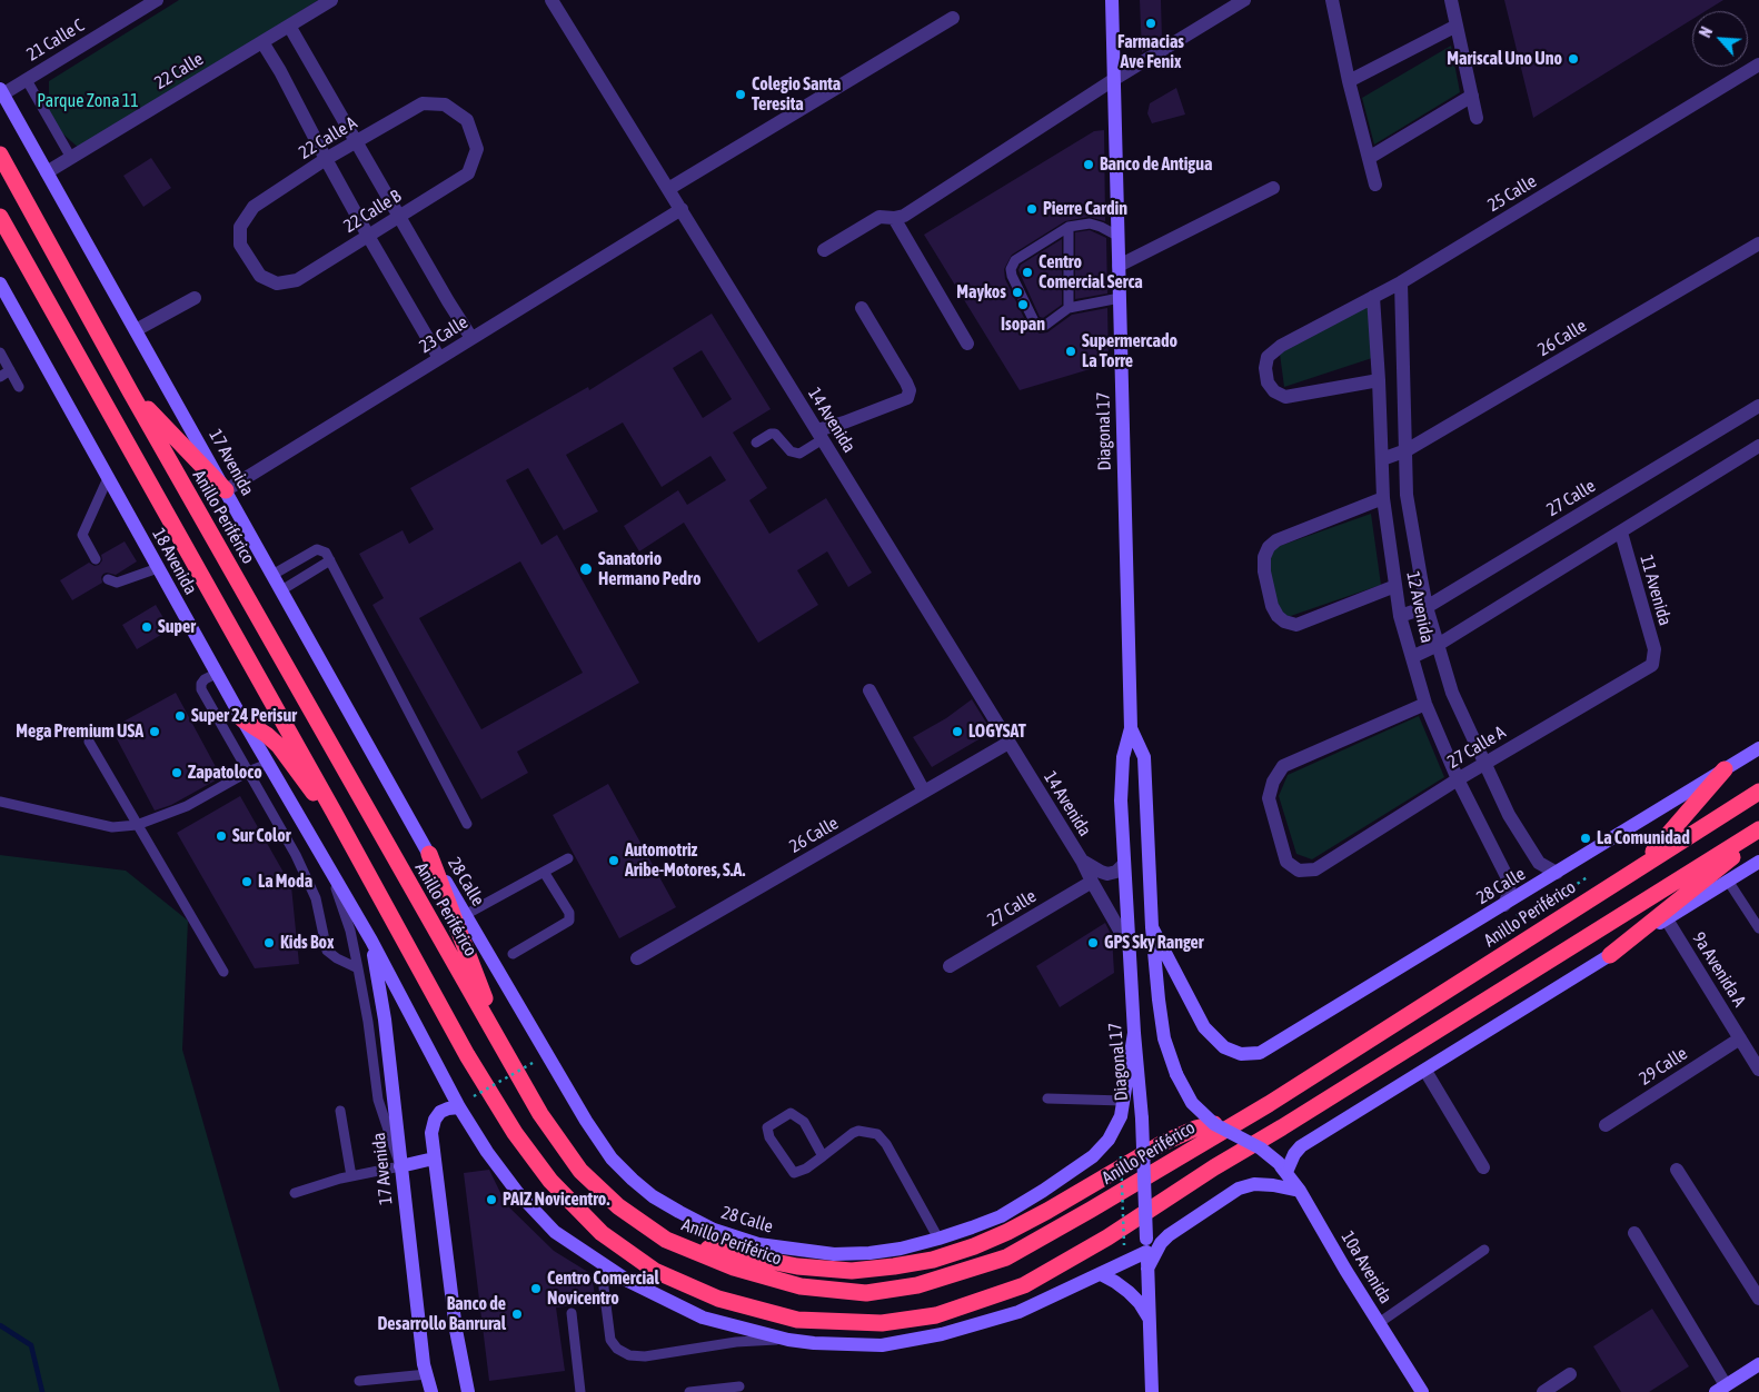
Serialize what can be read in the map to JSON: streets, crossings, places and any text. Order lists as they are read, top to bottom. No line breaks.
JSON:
{"streets":{"highway":["Anillo Periférico"],"street":["21 Calle C","22 Calle","22 Calle A","25 Calle","22 Calle B","23 Calle","26 Calle","14 Avenida","Diagonal 17","17 Avenida","27 Calle","18 Avenida","11 Avenida","12 Avenida","27 Calle A","28 Calle","9a Avenida A","29 Calle","10a Avenida"]},"crossings":[["21 Calle C","17 Avenida"],["22 Calle","17 Avenida"],["22 Calle A","22 Calle B"],["25 Calle","12 Avenida"],["23 Calle","14 Avenida"],["23 Calle","17 Avenida"],["26 Calle","14 Avenida"],["26 Calle","12 Avenida"],["14 Avenida","Diagonal 17"],["14 Avenida","27 Calle"],["Diagonal 17","28 Calle"],["Diagonal 17","10a Avenida"],["17 Avenida","18 Avenida"],["17 Avenida","28 Calle"],["27 Calle","12 Avenida"],["11 Avenida","27 Calle A"],["12 Avenida","27 Calle A"],["12 Avenida","28 Calle"],["9a Avenida A","29 Calle"]],"parks":["Parque Zona 11"],"places":["Farmacias Ave Fenix","Mariscal Uno Uno","Colegio Santa Teresita","Banco de Antigua","Pierre Cardin","Centro Comercial Serca","Maykos","Isopan","Supermercado La Torre","Sanatorio Hermano Pedro","Super","Super 24 Perisur","Mega Premium USA","LOGYSAT","Zapatoloco","Sur Color","La Comunidad","Automotriz Aribe-Motores, S.A.","La Moda","Kids Box","GPS Sky Ranger","PAIZ Novicentro.","Centro Comercial Novicentro","Banco de Desarrollo Banrural"],"north":"top left"}
